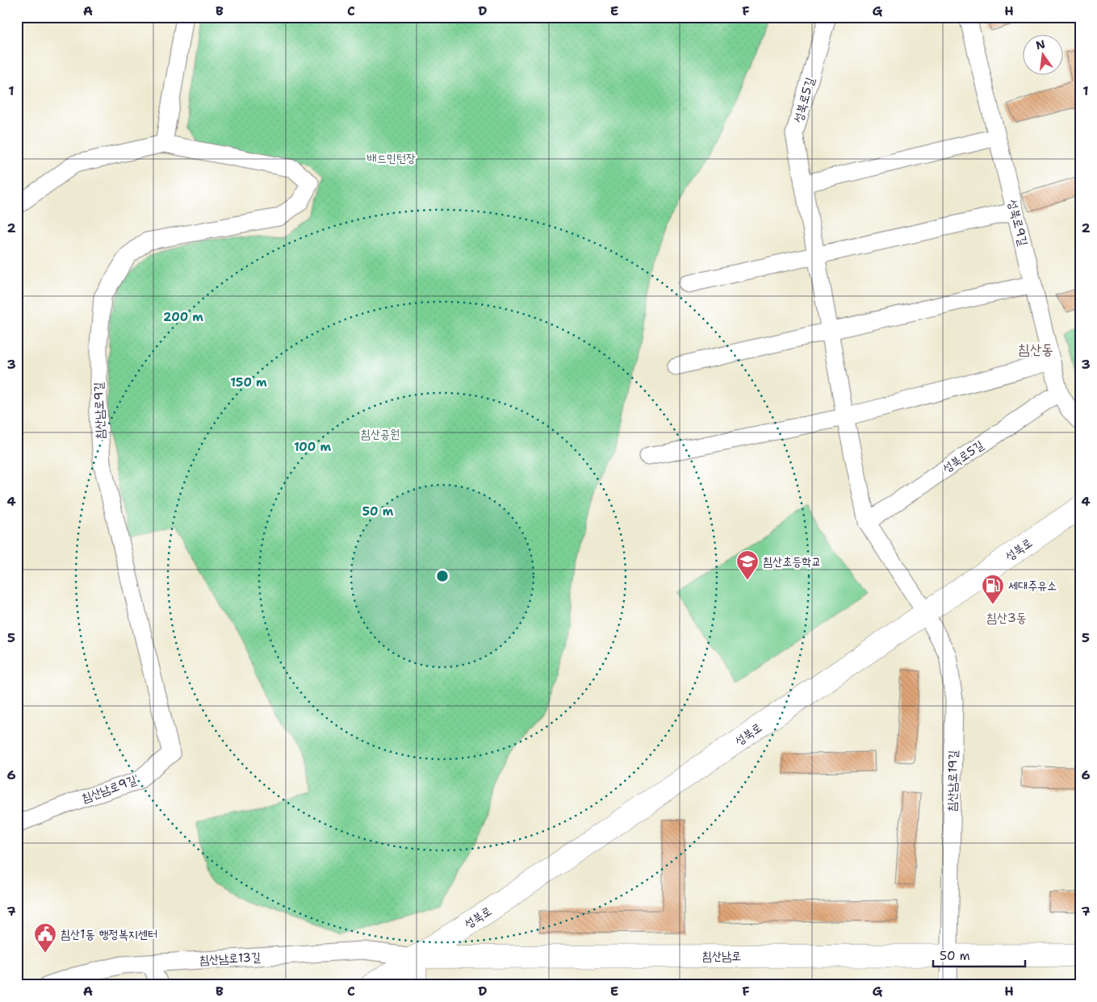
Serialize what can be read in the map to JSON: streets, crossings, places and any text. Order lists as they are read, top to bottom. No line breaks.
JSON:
{"streets":{"main road":["성북로","침산남로"],"street":["성북로5길","성북로9길","침산남로9길","침산남로19길","침산남로13길"]},"crossings":[["성북로5길","성북로9길"],["성북로5길","성북로"],["성북로5길","침산남로19길"],["성북로","침산남로19길"],["성북로","침산남로"],["성북로","침산남로13길"],["침산남로19길","침산남로"],["침산남로","침산남로13길"]],"districts":["침산동","침산3동"],"parks":["배드민턴장","침산공원"],"places":{"school or university":["침산초등학교"],"fuel station":["세대주유소"],"public building":["침산1동 행정복지센터"]},"scale_bar":"50 m","north":"top","grid":{"columns":["A","B","C","D","E","F","G","H"],"rows":["1","2","3","4","5","6","7"]},"rings":["200 m","150 m","100 m","50 m"]}
